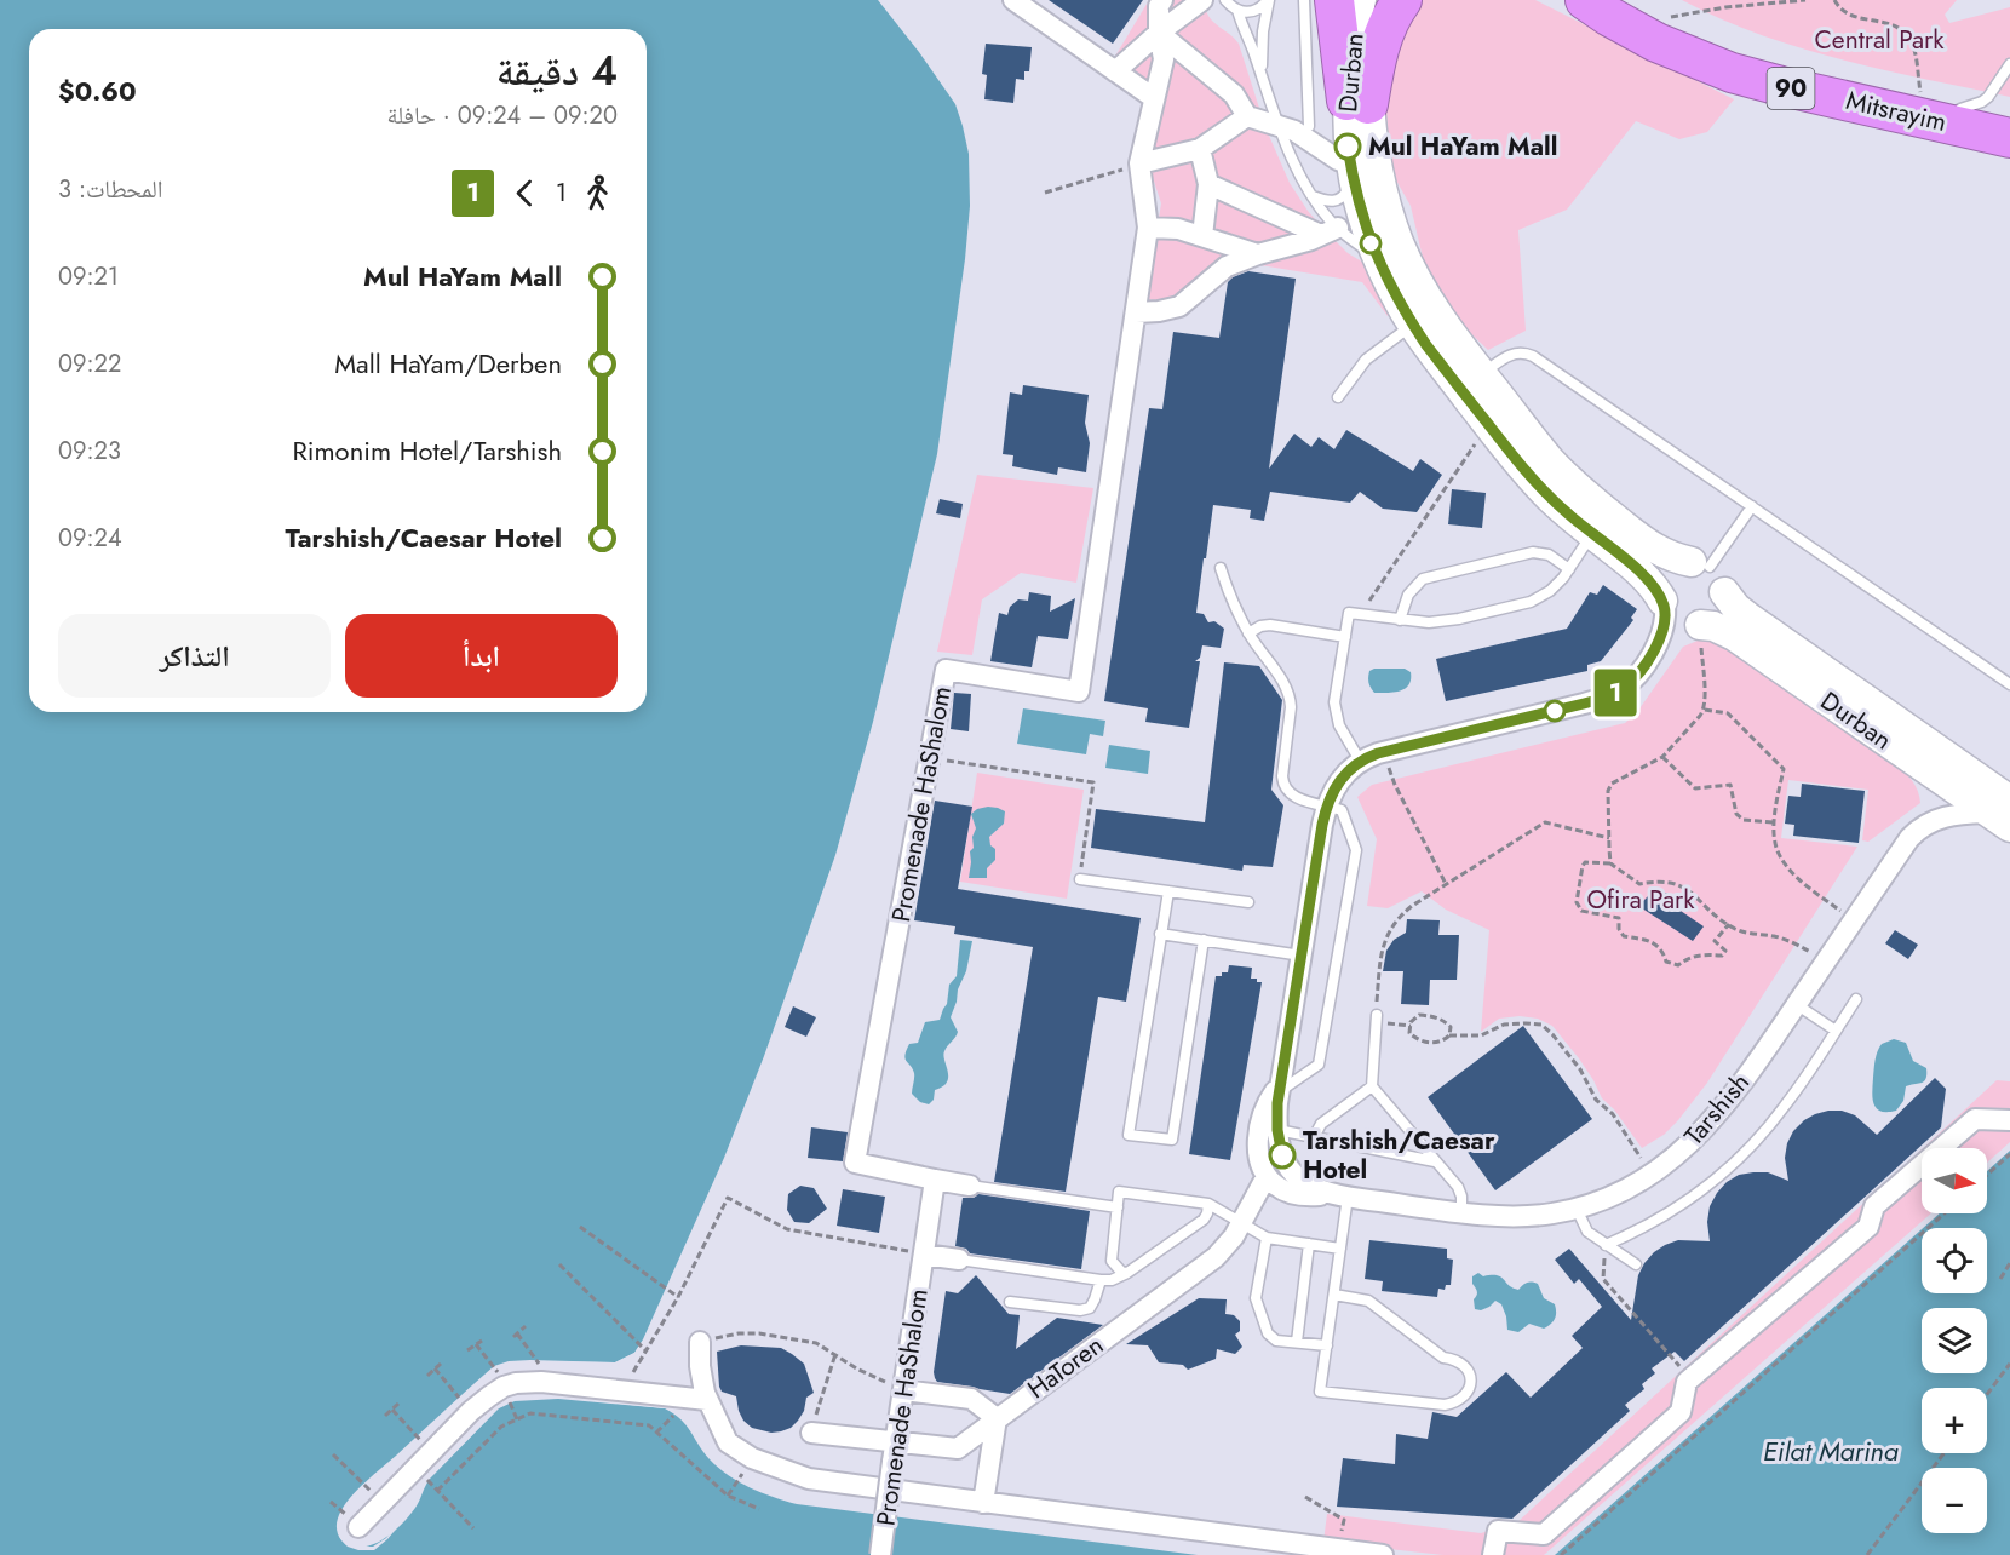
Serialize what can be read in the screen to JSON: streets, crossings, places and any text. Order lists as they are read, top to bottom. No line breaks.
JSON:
{"streets":{"highway":["90","Mitsrayim"],"street":["Durban","Promenade HaShalom","Tarshish","HaToren"]},"crossings":[["Durban","Tarshish"],["Promenade HaShalom","HaToren"],["Tarshish","HaToren"]],"water":["Eilat Marina"],"parks":["Central Park","Ofira Park"],"places":["Mul HaYam Mall","Tarshish/Caesar Hotel"],"lines":["bus line 1"],"north":"right","page":{"on_map":"1","heading":["4 دقيقة","09:20 – 09:24 · حافلة","$0.60"],"legs":["1","1","المحطات: 3"],"list":[{"name":"Mul HaYam Mall","value":"09:21"},{"name":"Mall HaYam/Derben","value":"09:22"},{"name":"Rimonim Hotel/Tarshish","value":"09:23"},{"name":"Tarshish/Caesar Hotel","value":"09:24"}],"buttons":["ابدأ","التذاكر"],"map_buttons":["+","−"]}}
